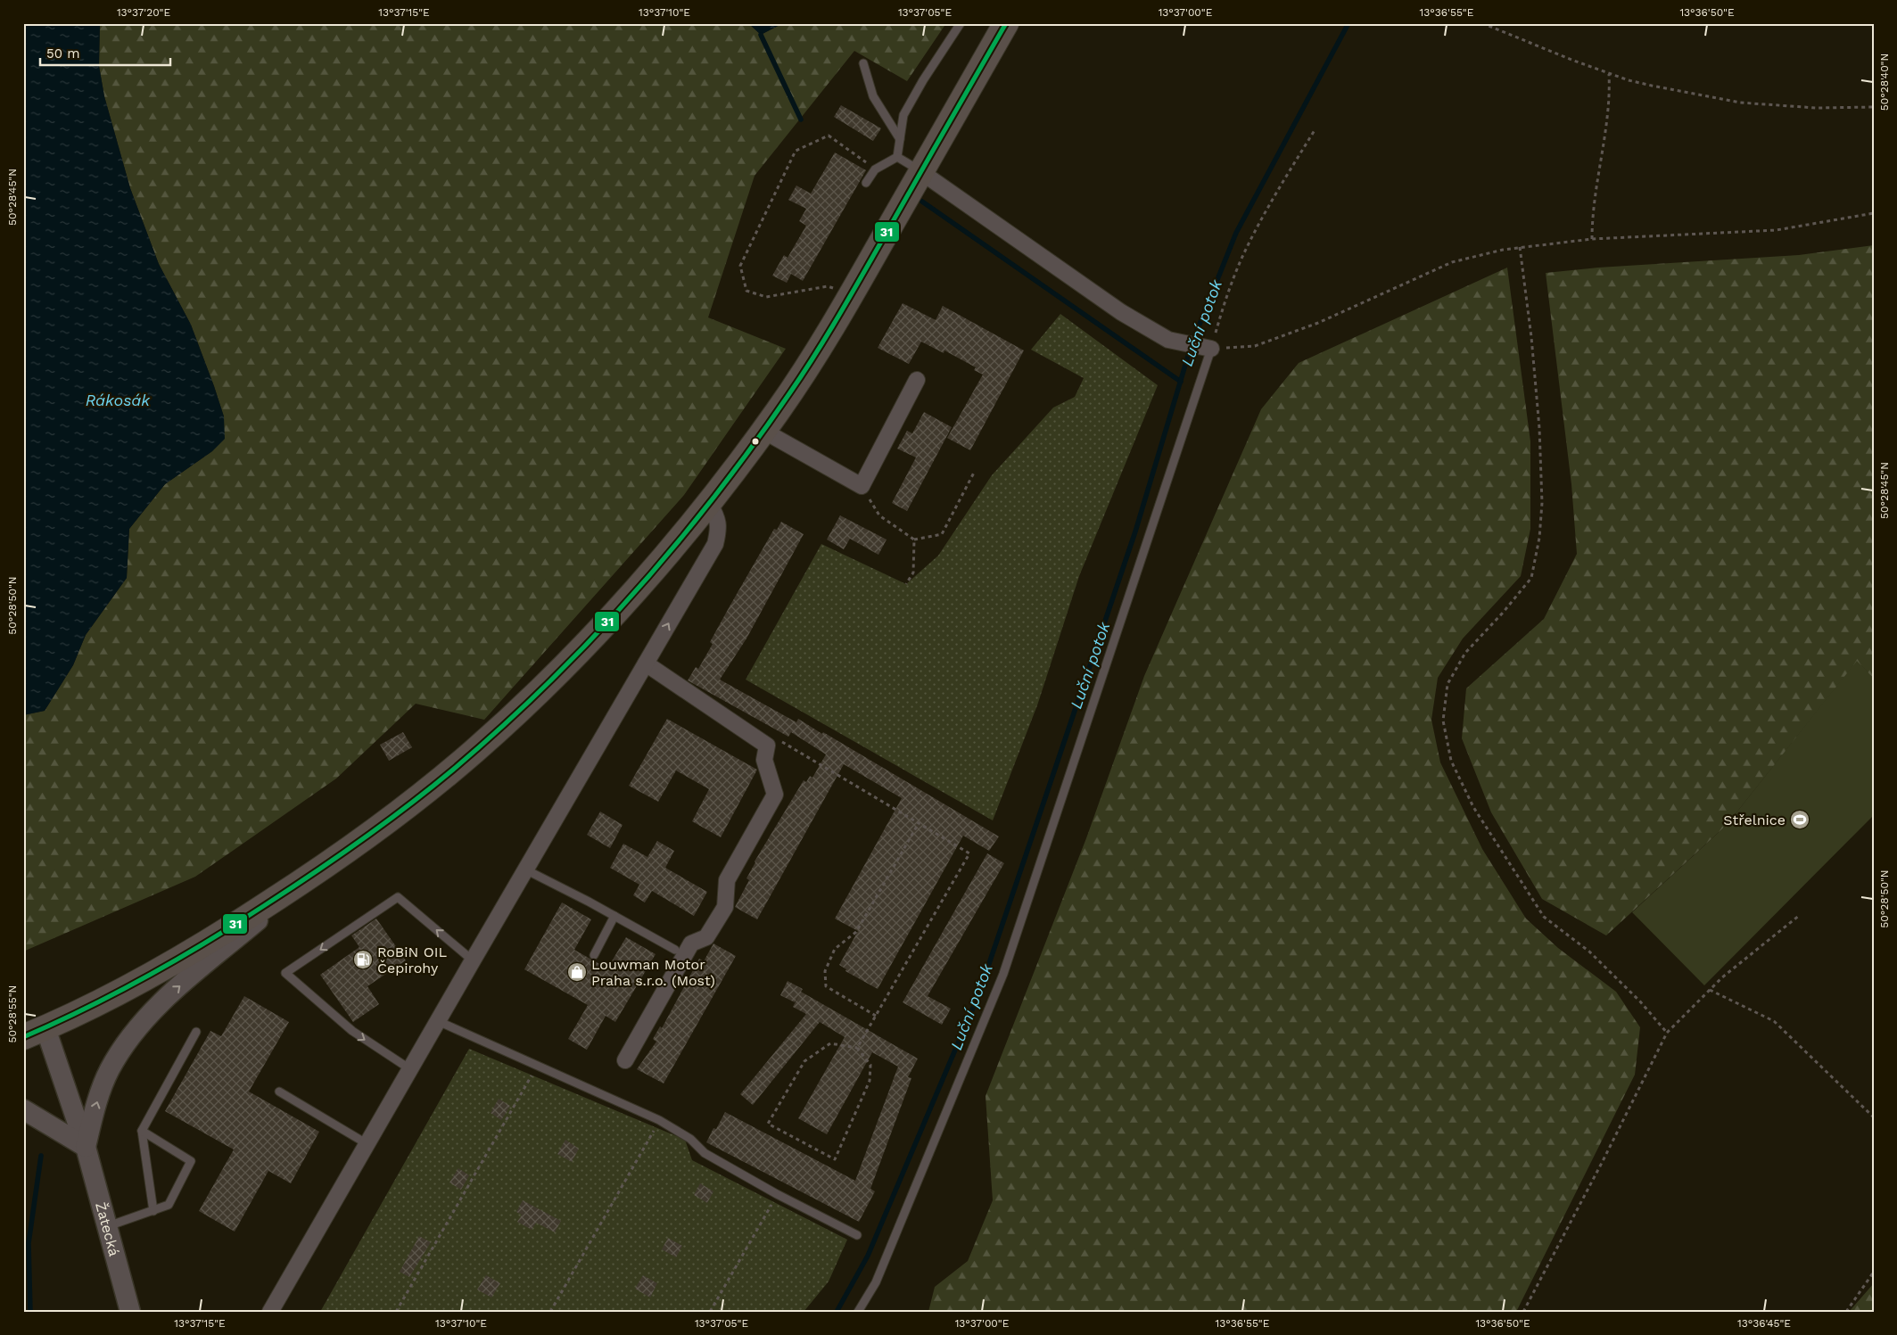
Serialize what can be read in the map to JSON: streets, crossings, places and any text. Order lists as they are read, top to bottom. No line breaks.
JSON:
{"streets":{"street":["Žatecká"]},"water":["Luční potok","Rákosák"],"places":{"sports":["Střelnice"],"fuel station":["RoBiN OIL Čepirohy"],"shop":["Louwman Motor Praha s.r.o. (Most)"]},"lines":["transit line 31"],"scale_bar":"50 m","coordinates":["13°37'20\"E","13°37'15\"E","13°37'10\"E","13°37'05\"E","13°37'00\"E","13°36'55\"E","13°36'50\"E","50°28'40\"N","50°28'45\"N","50°28'50\"N","50°28'55\"N","13°36'45\"E"]}
